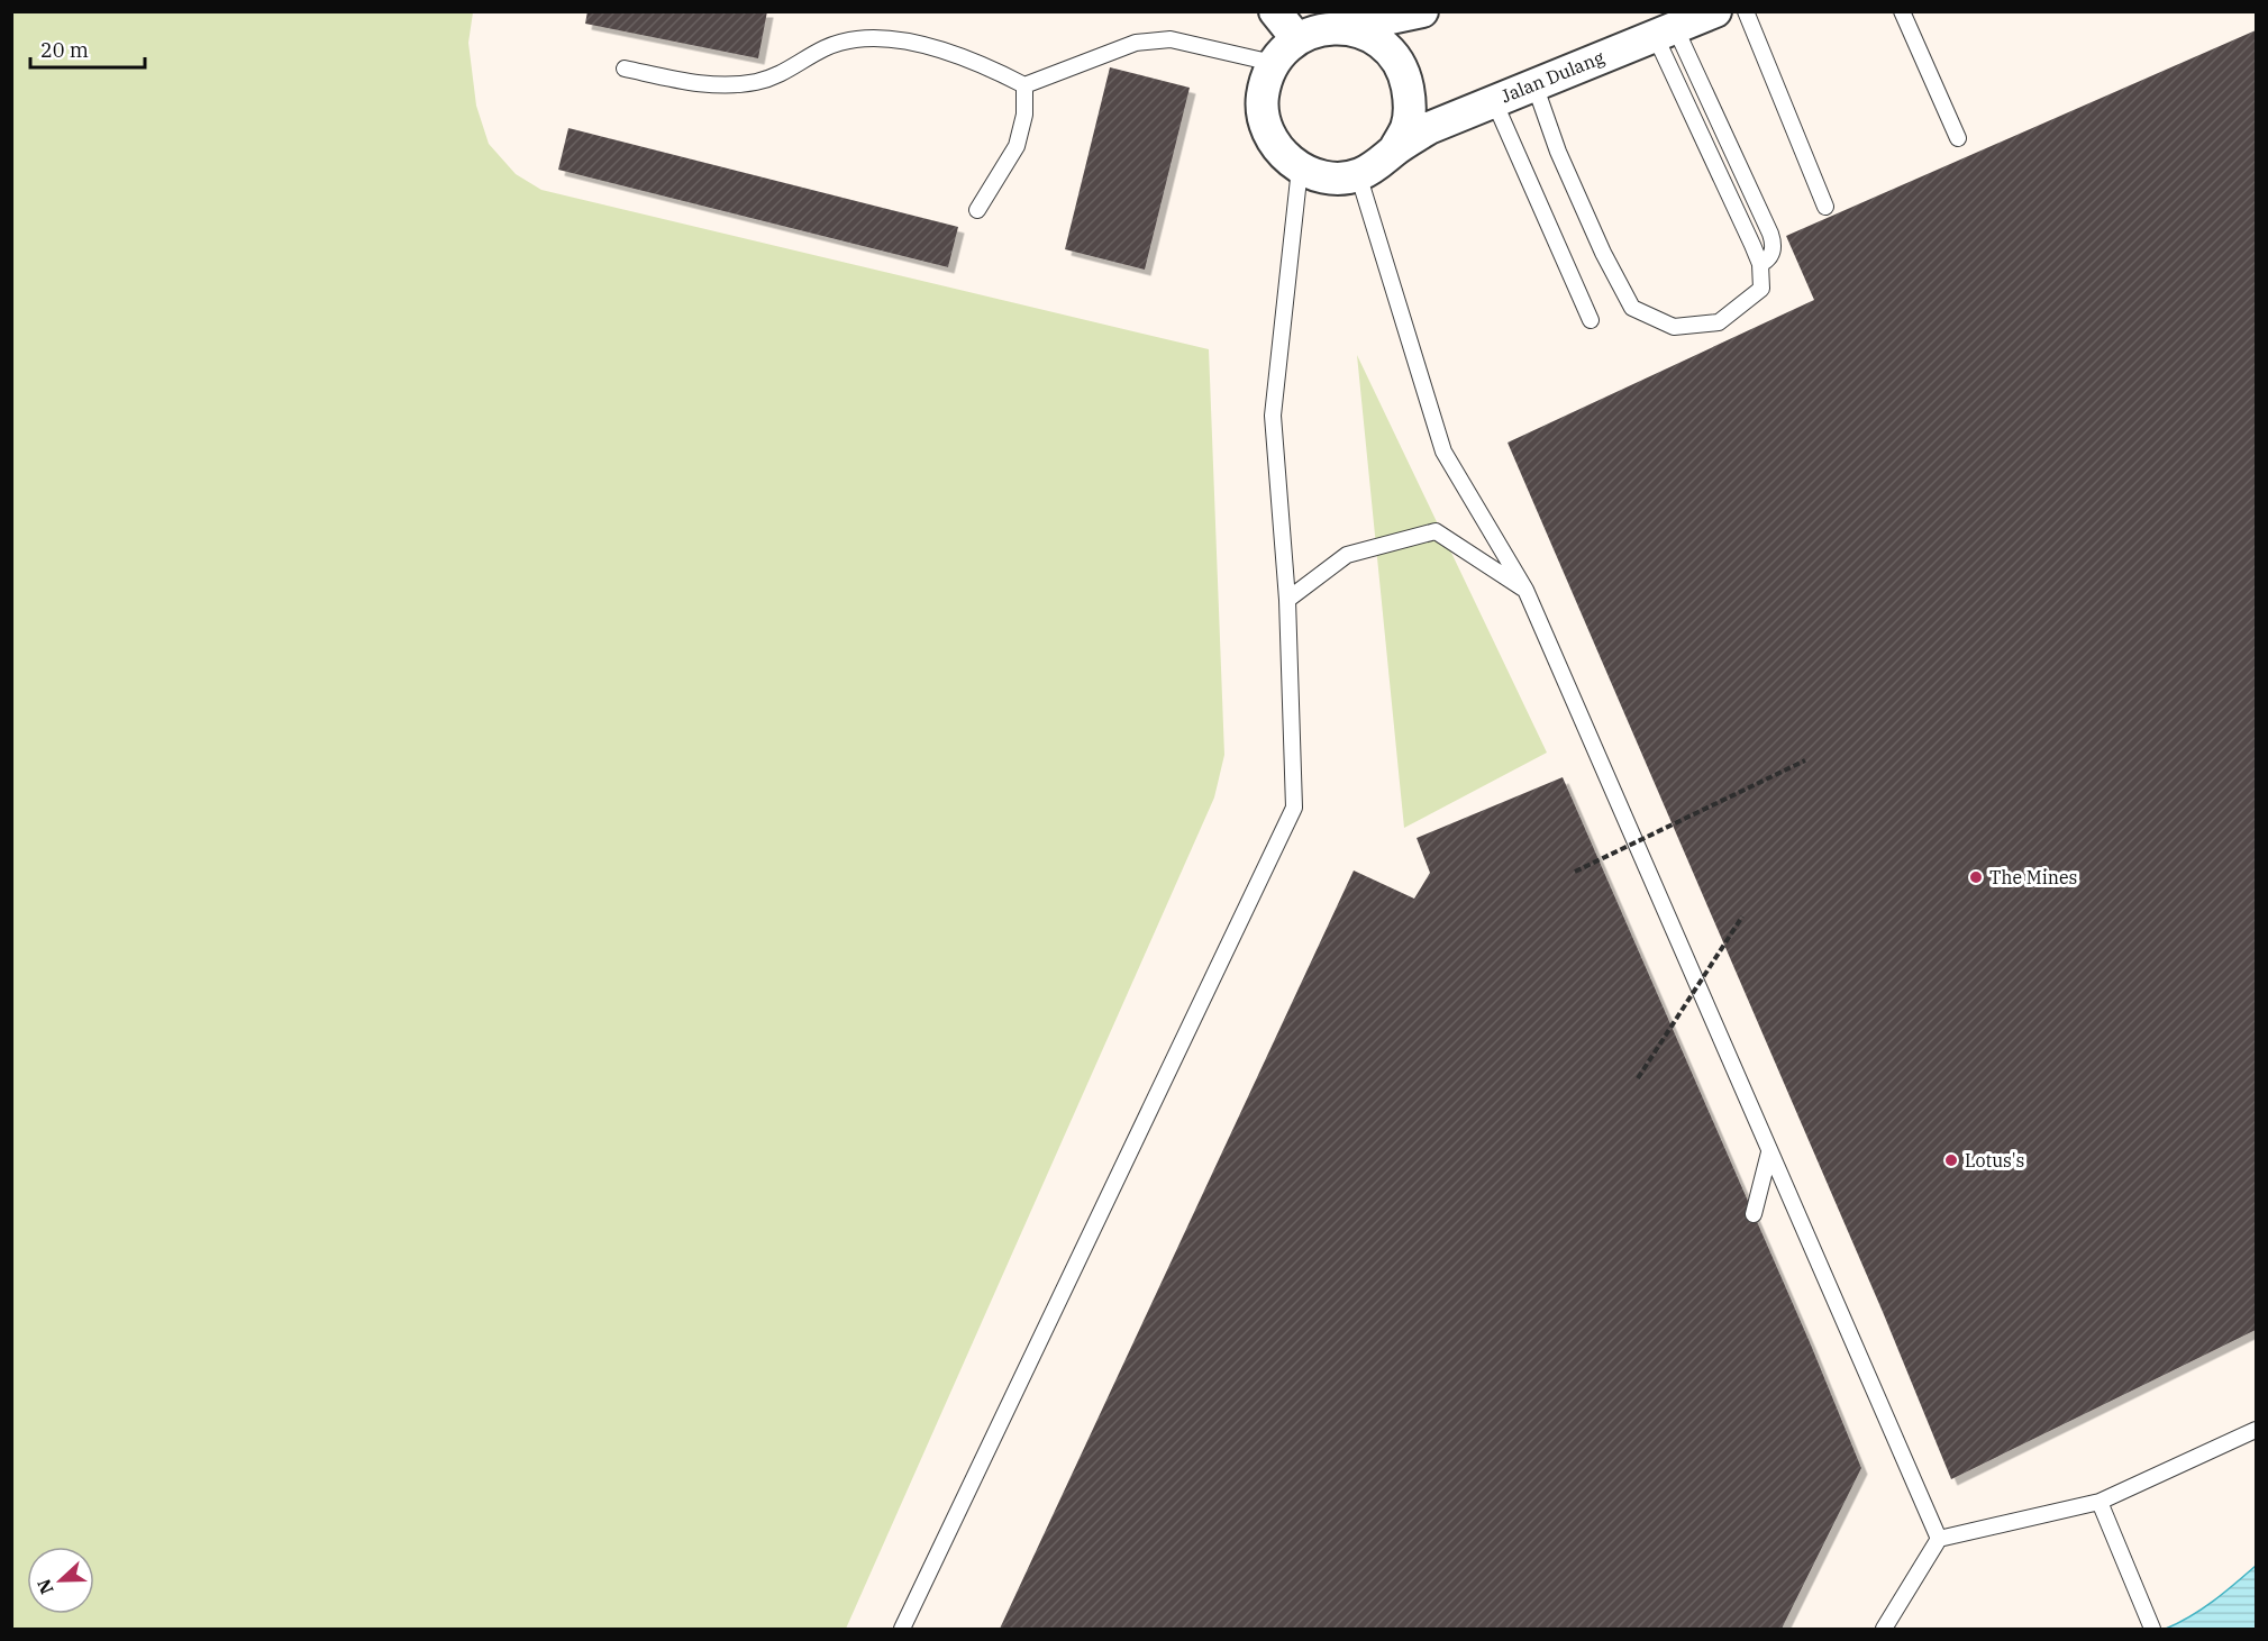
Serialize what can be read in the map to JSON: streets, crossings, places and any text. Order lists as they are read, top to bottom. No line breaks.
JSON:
{"streets":{"street":["Jalan Dulang"]},"places":["The Mines","Lotus's"],"scale_bar":"20 m","north":"left"}
